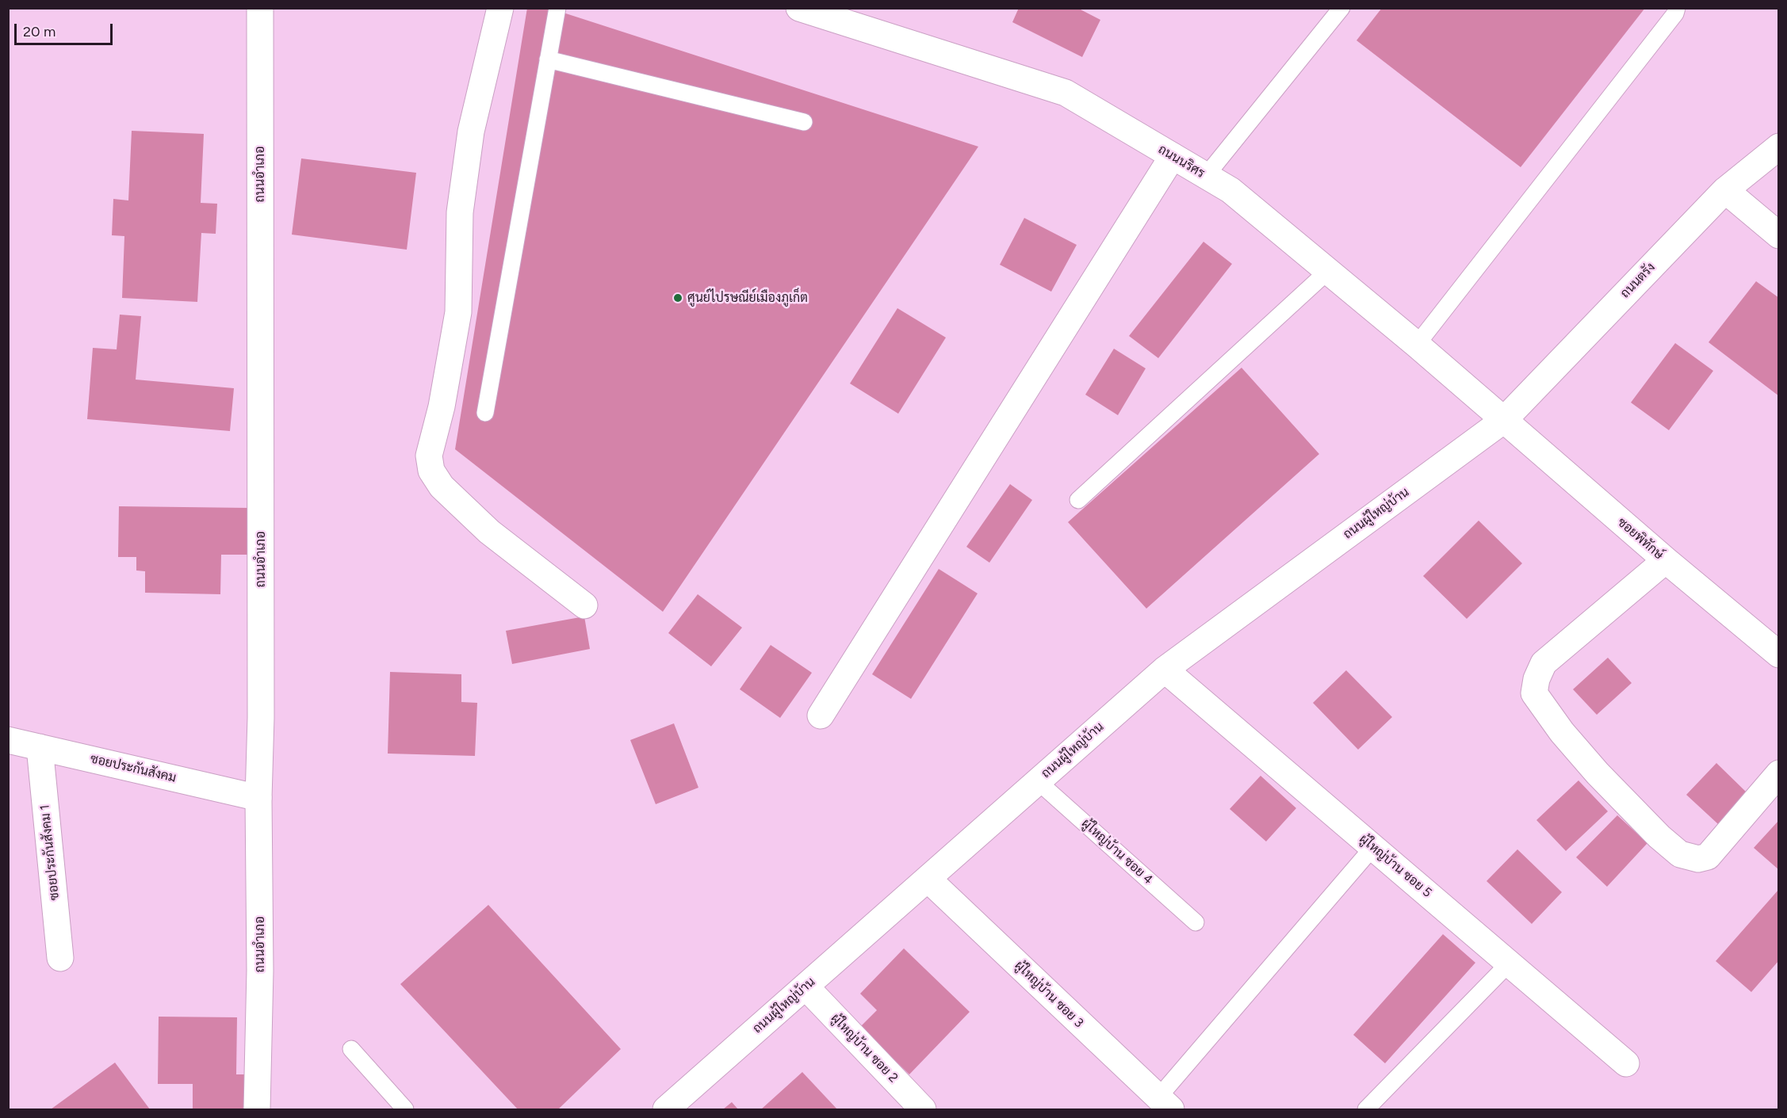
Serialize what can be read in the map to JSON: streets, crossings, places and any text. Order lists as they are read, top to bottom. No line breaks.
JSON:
{"streets":{"street":["ถนนนริศร","ถนนอำเภอ","ถนนตรัง","ถนนผู้ใหญ่บ้าน","ซอยพิทักษ์","ซอยประกันสังคม","ซอยประกันสังคม 1","ผู้ใหญ่บ้าน ซอย 5","ผู้ใหญ่บ้าน ซอย 3","ผู้ใหญ่บ้าน ซอย 2"],"lane":["ผู้ใหญ่บ้าน ซอย 4"]},"crossings":[["ถนนนริศร","ถนนตรัง"],["ถนนนริศร","ถนนผู้ใหญ่บ้าน"],["ถนนนริศร","ซอยพิทักษ์"],["ถนนอำเภอ","ซอยประกันสังคม"],["ถนนตรัง","ถนนผู้ใหญ่บ้าน"],["ถนนตรัง","ซอยพิทักษ์"],["ถนนผู้ใหญ่บ้าน","ซอยพิทักษ์"],["ถนนผู้ใหญ่บ้าน","ผู้ใหญ่บ้าน ซอย 4"],["ถนนผู้ใหญ่บ้าน","ผู้ใหญ่บ้าน ซอย 5"],["ถนนผู้ใหญ่บ้าน","ผู้ใหญ่บ้าน ซอย 3"],["ถนนผู้ใหญ่บ้าน","ผู้ใหญ่บ้าน ซอย 2"],["ซอยประกันสังคม","ซอยประกันสังคม 1"]],"places":["ศูนย์ไปรษณีย์เมืองภูเก็ต"],"scale_bar":"20 m"}
